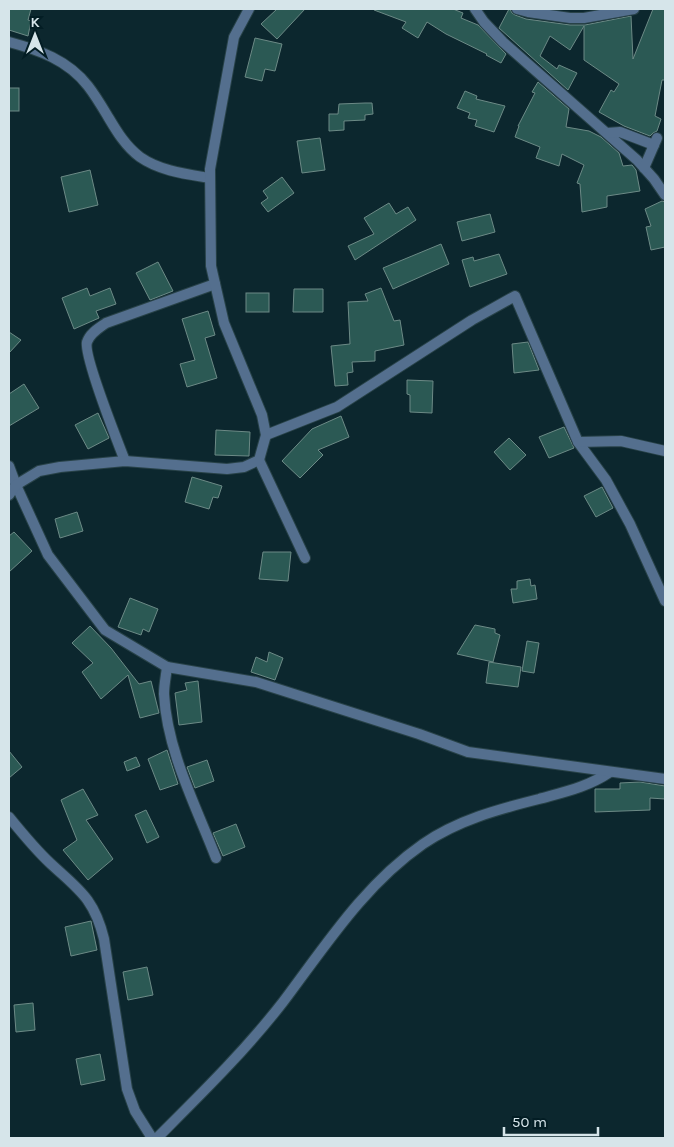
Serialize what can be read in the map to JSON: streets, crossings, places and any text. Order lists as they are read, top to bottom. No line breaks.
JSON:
{"scale_bar":"50 m","north":"top"}
